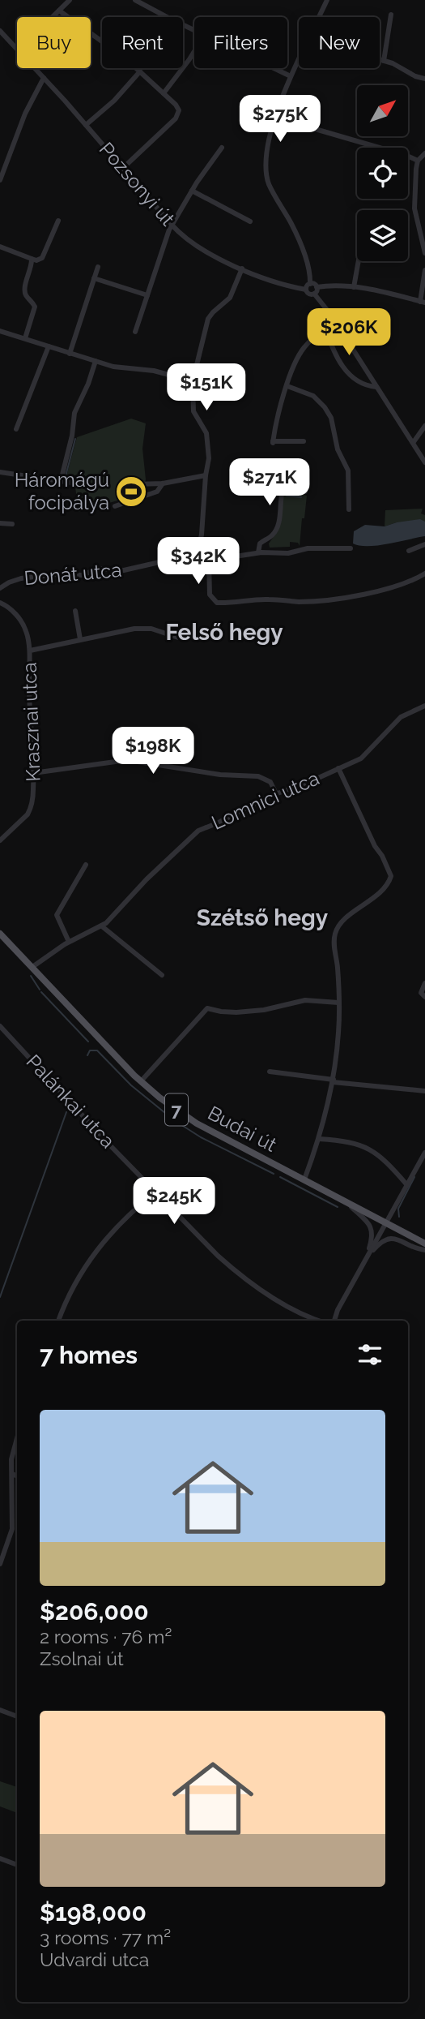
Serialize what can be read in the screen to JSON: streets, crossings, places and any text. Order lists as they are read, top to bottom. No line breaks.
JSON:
{"streets":{"main road":["7","Budai út"],"street":["Pozsonyi út","Donát utca","Krasznai utca","Lomnici utca","Palánkai utca"]},"crossings":[["Lomnici utca","Budai út"]],"districts":["Felső hegy","Szétső hegy"],"places":{"sports":["Háromágú focipálya"]},"north":"top right","page":{"chip":["Buy","Rent","Filters","New"],"price":["$275K","$206K","$151K","$271K","$342K","$198K","$245K"],"heading":"7 homes","list":[{"name":"$206,000","note":"2 rooms · 76 m² · Zsolnai út"},{"name":"$198,000","note":"3 rooms · 77 m² · Udvardi utca"}]}}
